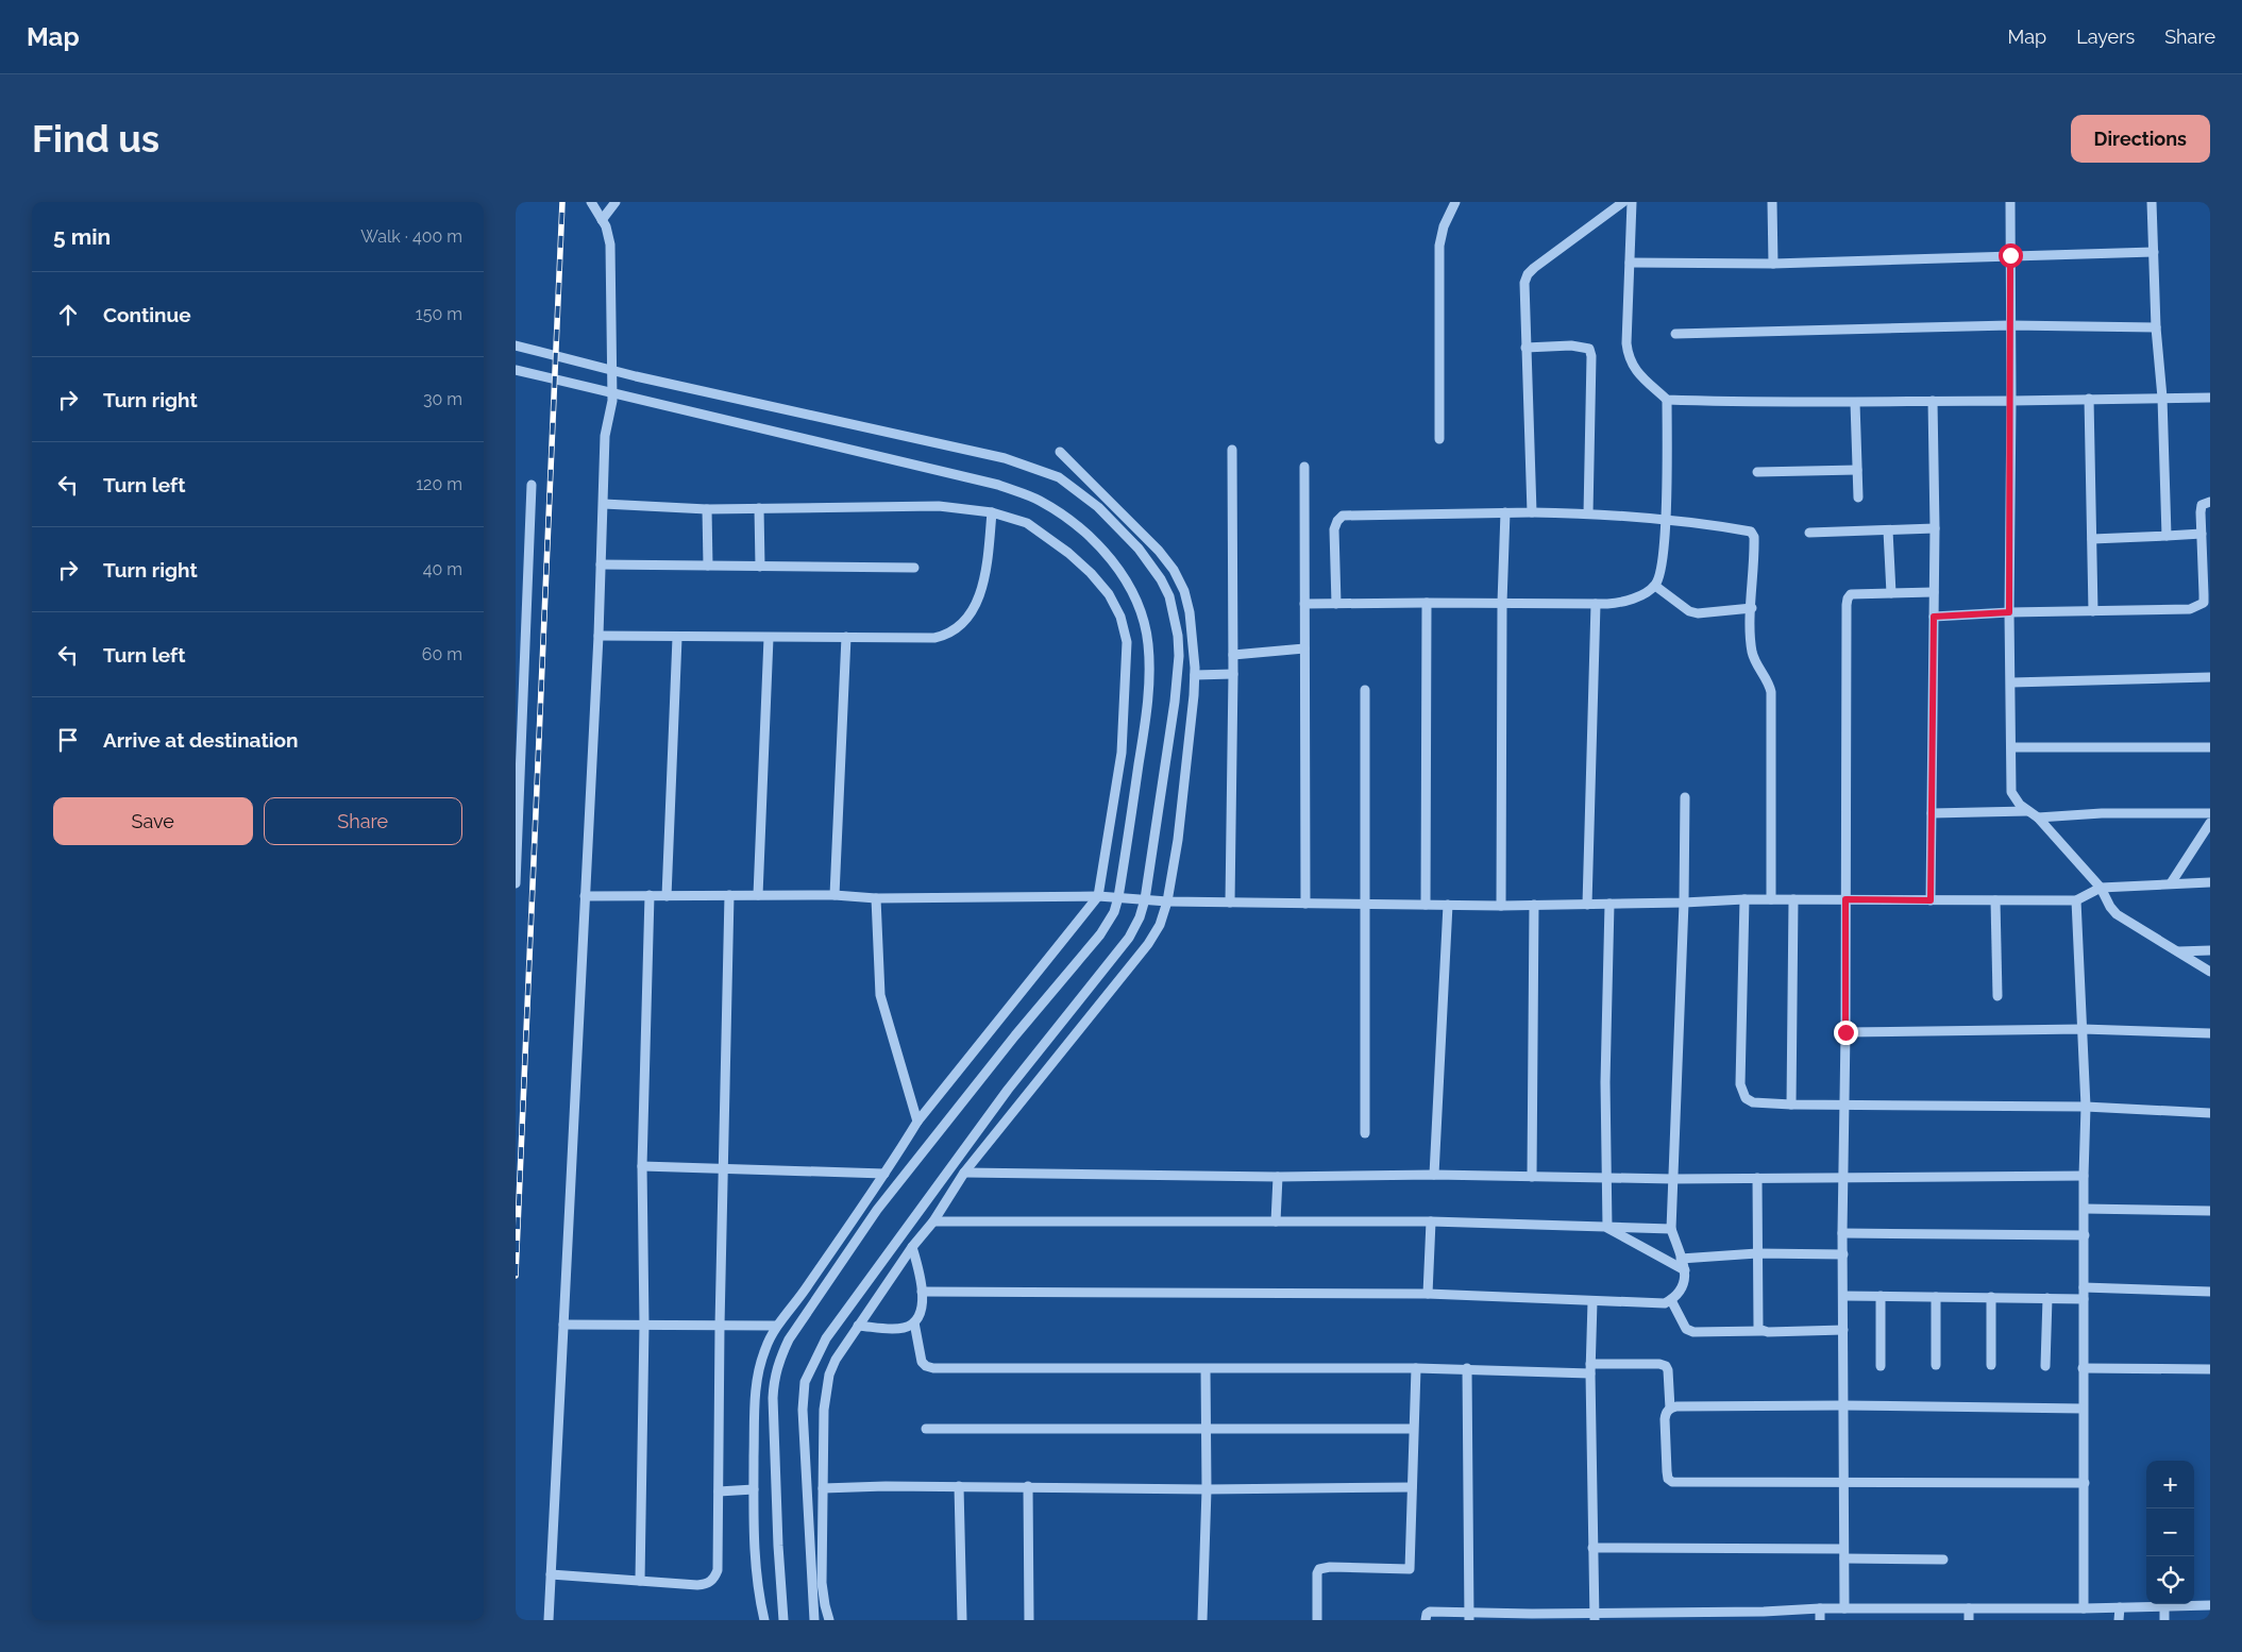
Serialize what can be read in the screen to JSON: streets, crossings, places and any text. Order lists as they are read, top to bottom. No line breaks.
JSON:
{"page":{"header":"Map","nav":["Map","Layers","Share"],"buttons":["Directions",["Save","Share"]],"title":"Find us","heading":["5 min","Walk · 400 m"],"list":[["Continue","150 m"],["Turn right","30 m"],["Turn left","120 m"],["Turn right","40 m"],["Turn left","60 m"],"Arrive at destination"],"map_buttons":["+","−"]}}
